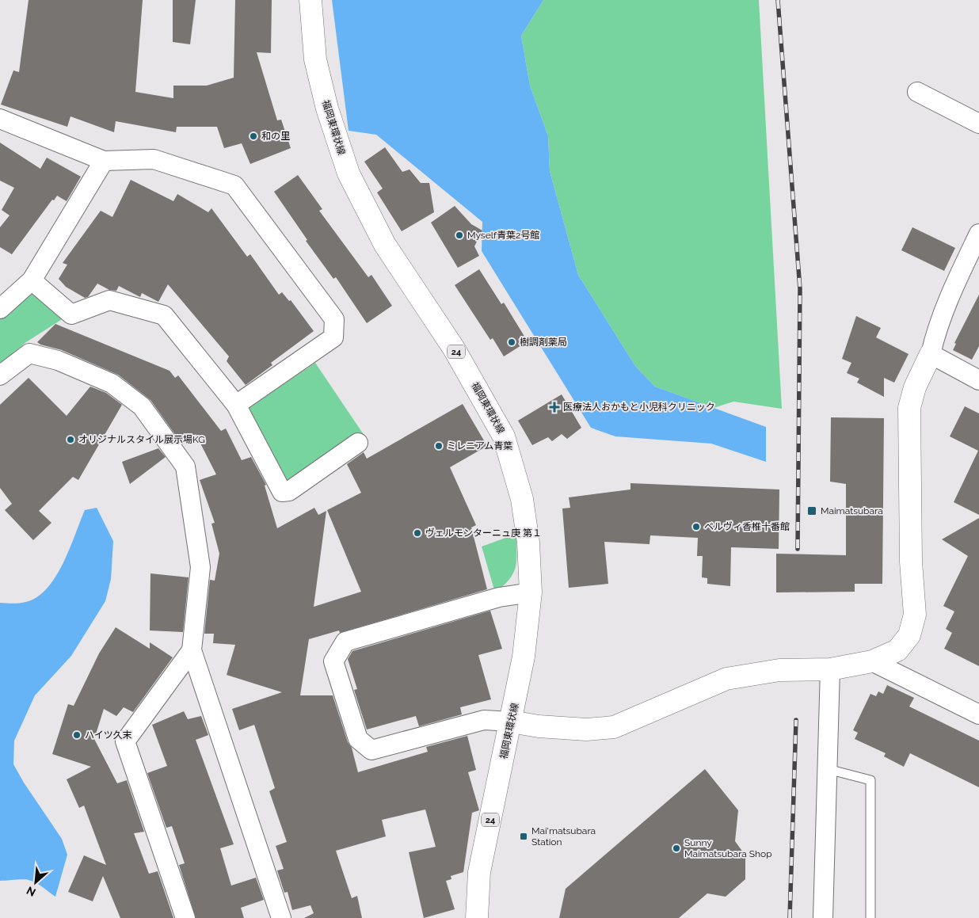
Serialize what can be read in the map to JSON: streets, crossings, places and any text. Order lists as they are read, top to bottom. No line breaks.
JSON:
{"streets":{"main road":["福岡東環状線","24"]},"places":{"other":["和の里","Myself青葉2号館","樹調剤薬局","オリジナルスタイル展示場KG","ミレニアム青葉","ベルヴィ香椎十番館","ヴェルモンターニュ庚 第１","ハイツ久末","Sunny Maimatsubara Shop"],"health":["医療法人おかもと小児科クリニック"],"transit":["Maimatsubara","Mai'matsubara Station"]},"north":"bottom left"}
